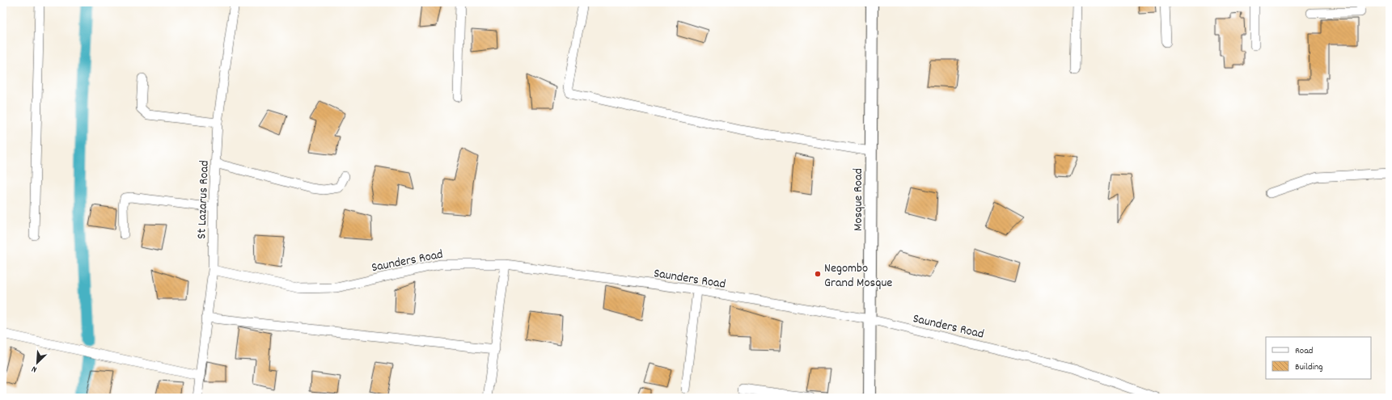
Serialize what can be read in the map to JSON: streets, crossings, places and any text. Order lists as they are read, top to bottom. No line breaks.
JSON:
{"streets":{"street":["St Lazarus Road","Mosque Road","Saunders Road"]},"crossings":[["St Lazarus Road","Saunders Road"],["Mosque Road","Saunders Road"]],"places":["Negombo Grand Mosque"],"legend":["Road","Building"],"north":"bottom left"}
